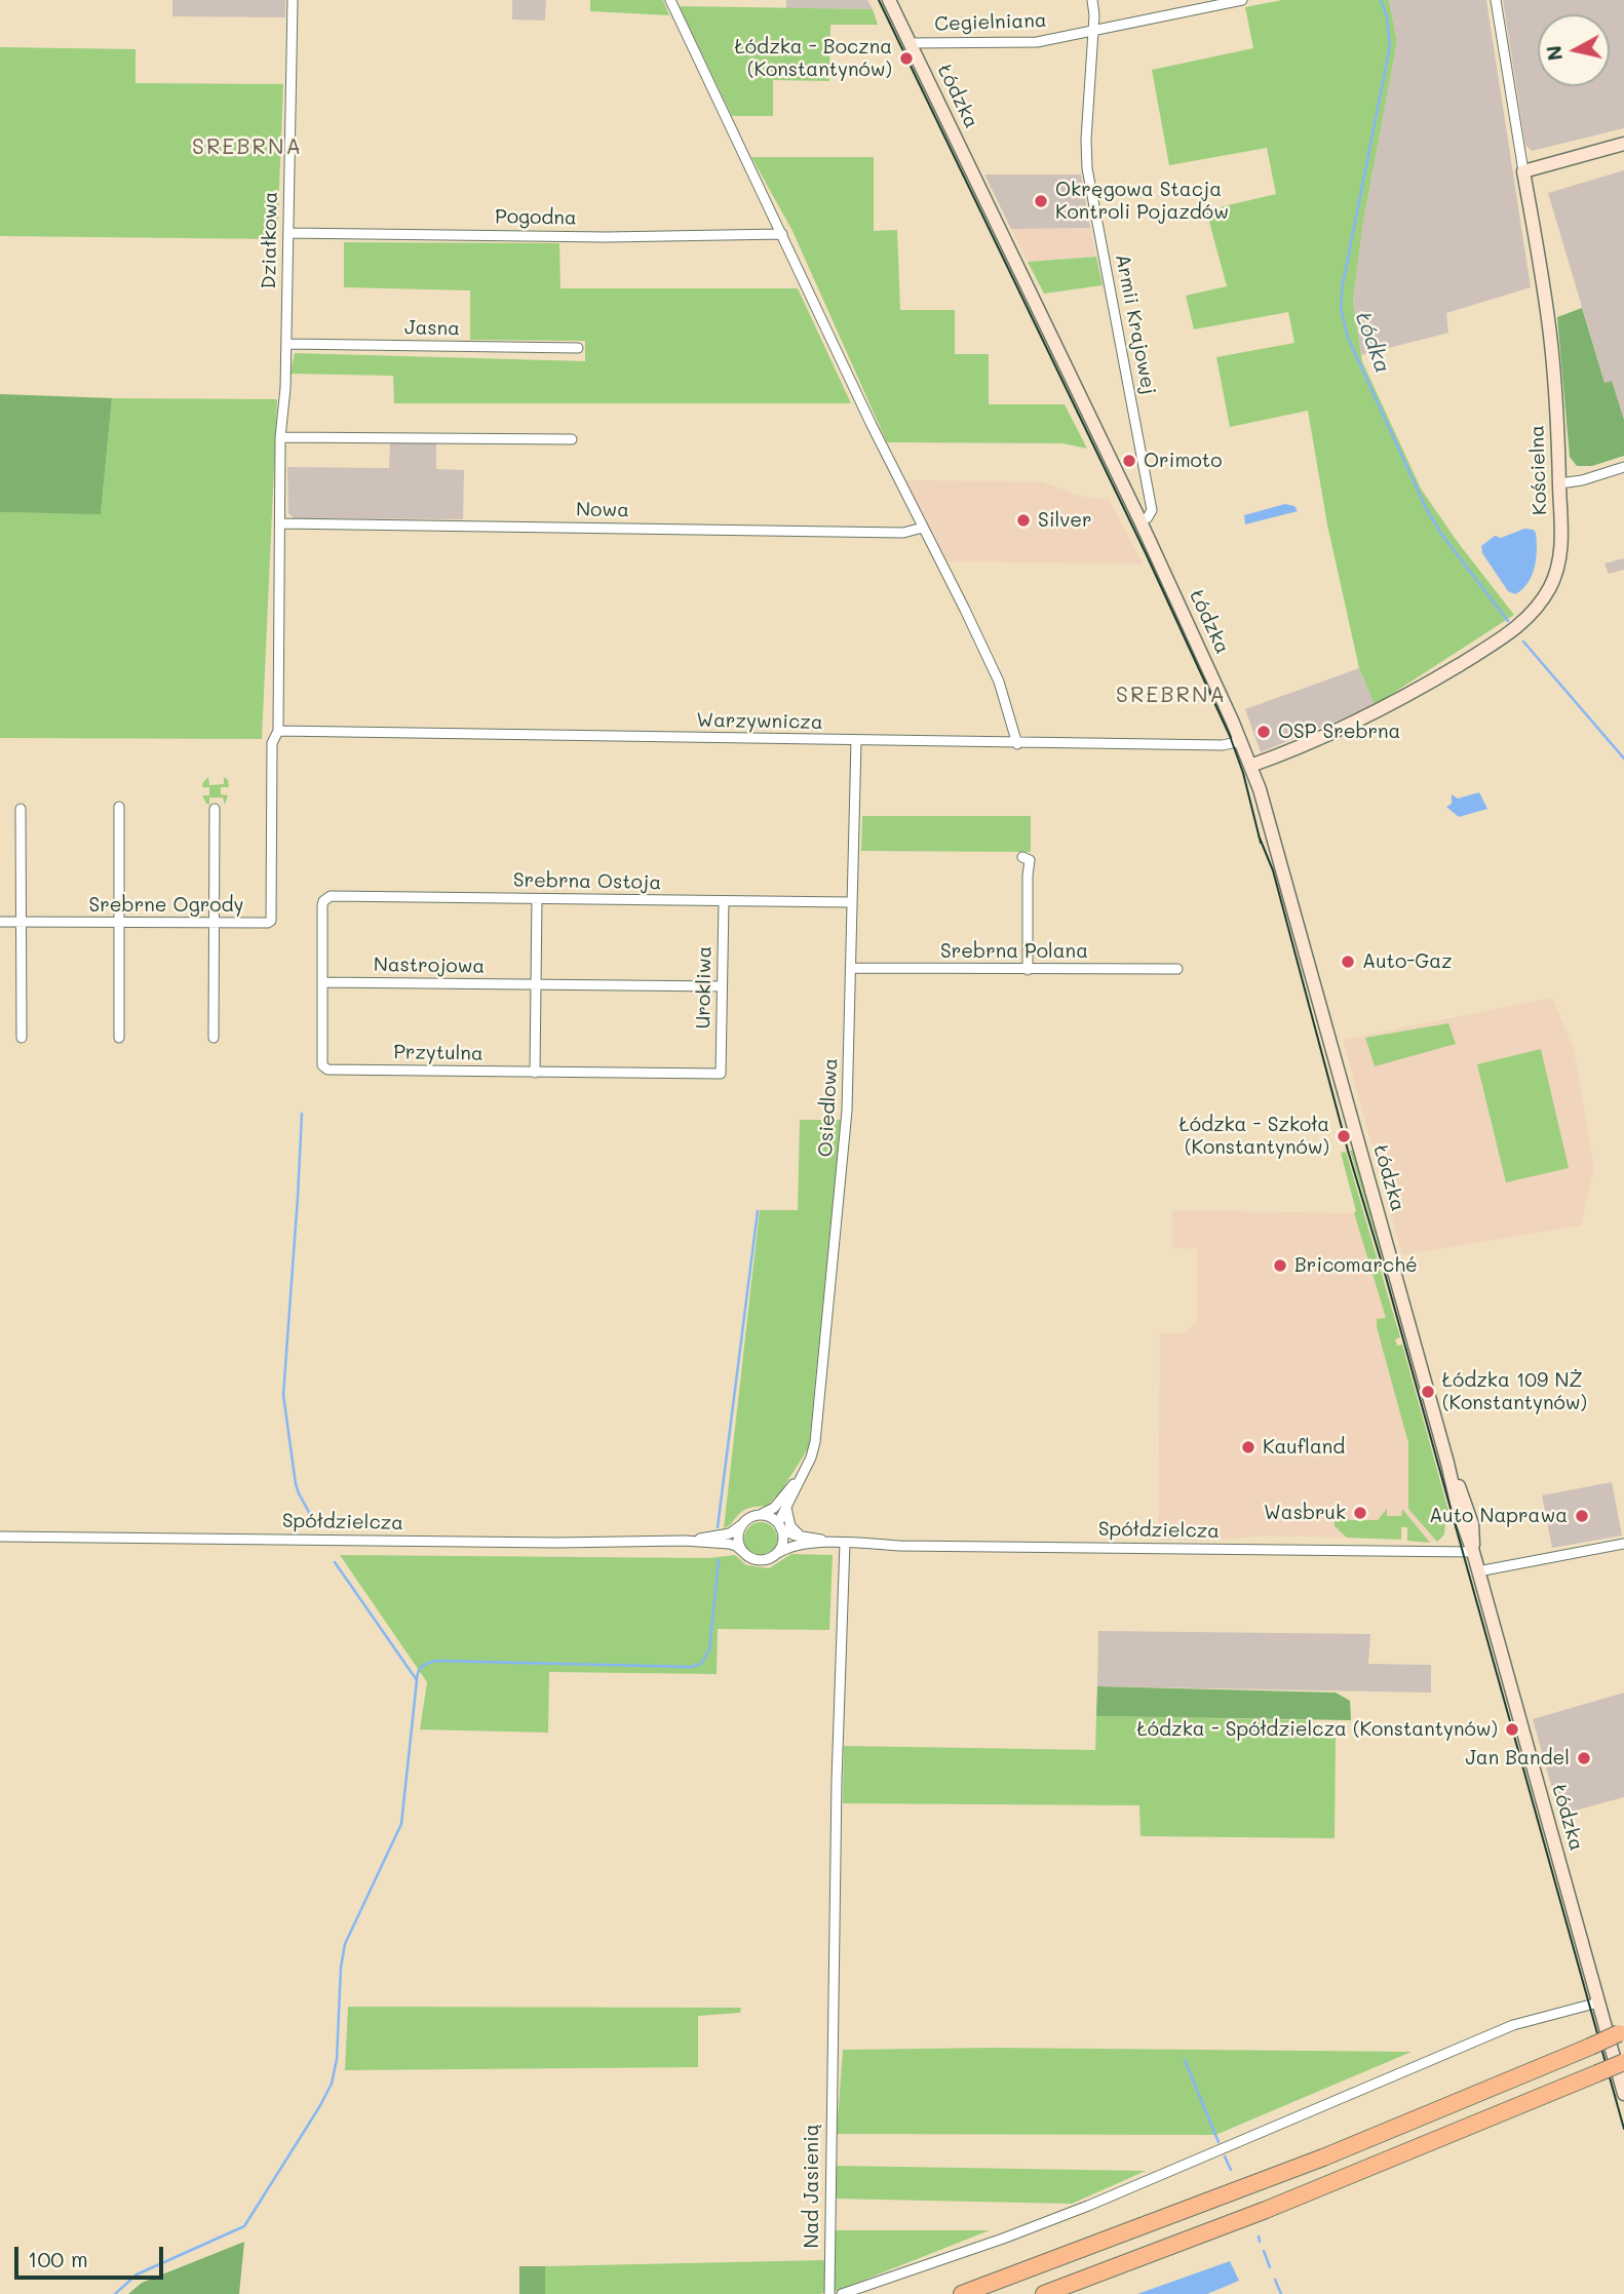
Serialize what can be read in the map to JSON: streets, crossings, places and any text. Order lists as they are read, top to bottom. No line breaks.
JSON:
{"streets":{"main road":["Łódzka","Kościelna"],"street":["Cegielniana","Pogodna","Działkowa","Armii Krajowej","Jasna","Nowa","Warzywnicza","Srebrna Ostoja","Srebrne Ogrody","Srebrna Polana","Nastrojowa","Urokliwa","Przytulna","Osiedlowa","Spółdzielcza","Nad Jasienią"]},"crossings":[["Cegielniana","Łódzka"],["Cegielniana","Armii Krajowej"],["Łódzka","Armii Krajowej"],["Łódzka","Kościelna"],["Łódzka","Warzywnicza"],["Łódzka","Spółdzielcza"],["Pogodna","Działkowa"],["Działkowa","Jasna"],["Działkowa","Nowa"],["Działkowa","Warzywnicza"],["Działkowa","Srebrne Ogrody"],["Warzywnicza","Srebrne Ogrody"],["Warzywnicza","Osiedlowa"],["Srebrna Ostoja","Urokliwa"],["Srebrna Ostoja","Przytulna"],["Srebrna Ostoja","Osiedlowa"],["Srebrna Polana","Osiedlowa"],["Nastrojowa","Urokliwa"],["Nastrojowa","Przytulna"],["Urokliwa","Przytulna"],["Spółdzielcza","Nad Jasienią"]],"districts":["SREBRNA","SREBRNA"],"water":["Łódka"],"places":["Łódzka - Boczna (Konstantynów)","Okręgowa Stacja Kontroli Pojazdów","Orimoto","Silver","OSP Srebrna","Auto-Gaz","Łódzka - Szkoła (Konstantynów)","Bricomarché","Łódzka 109 NŻ (Konstantynów)","Kaufland","Wasbruk","Auto Naprawa","Łódzka - Spółdzielcza (Konstantynów)","Jan Bandel"],"scale_bar":"100 m","north":"left"}
